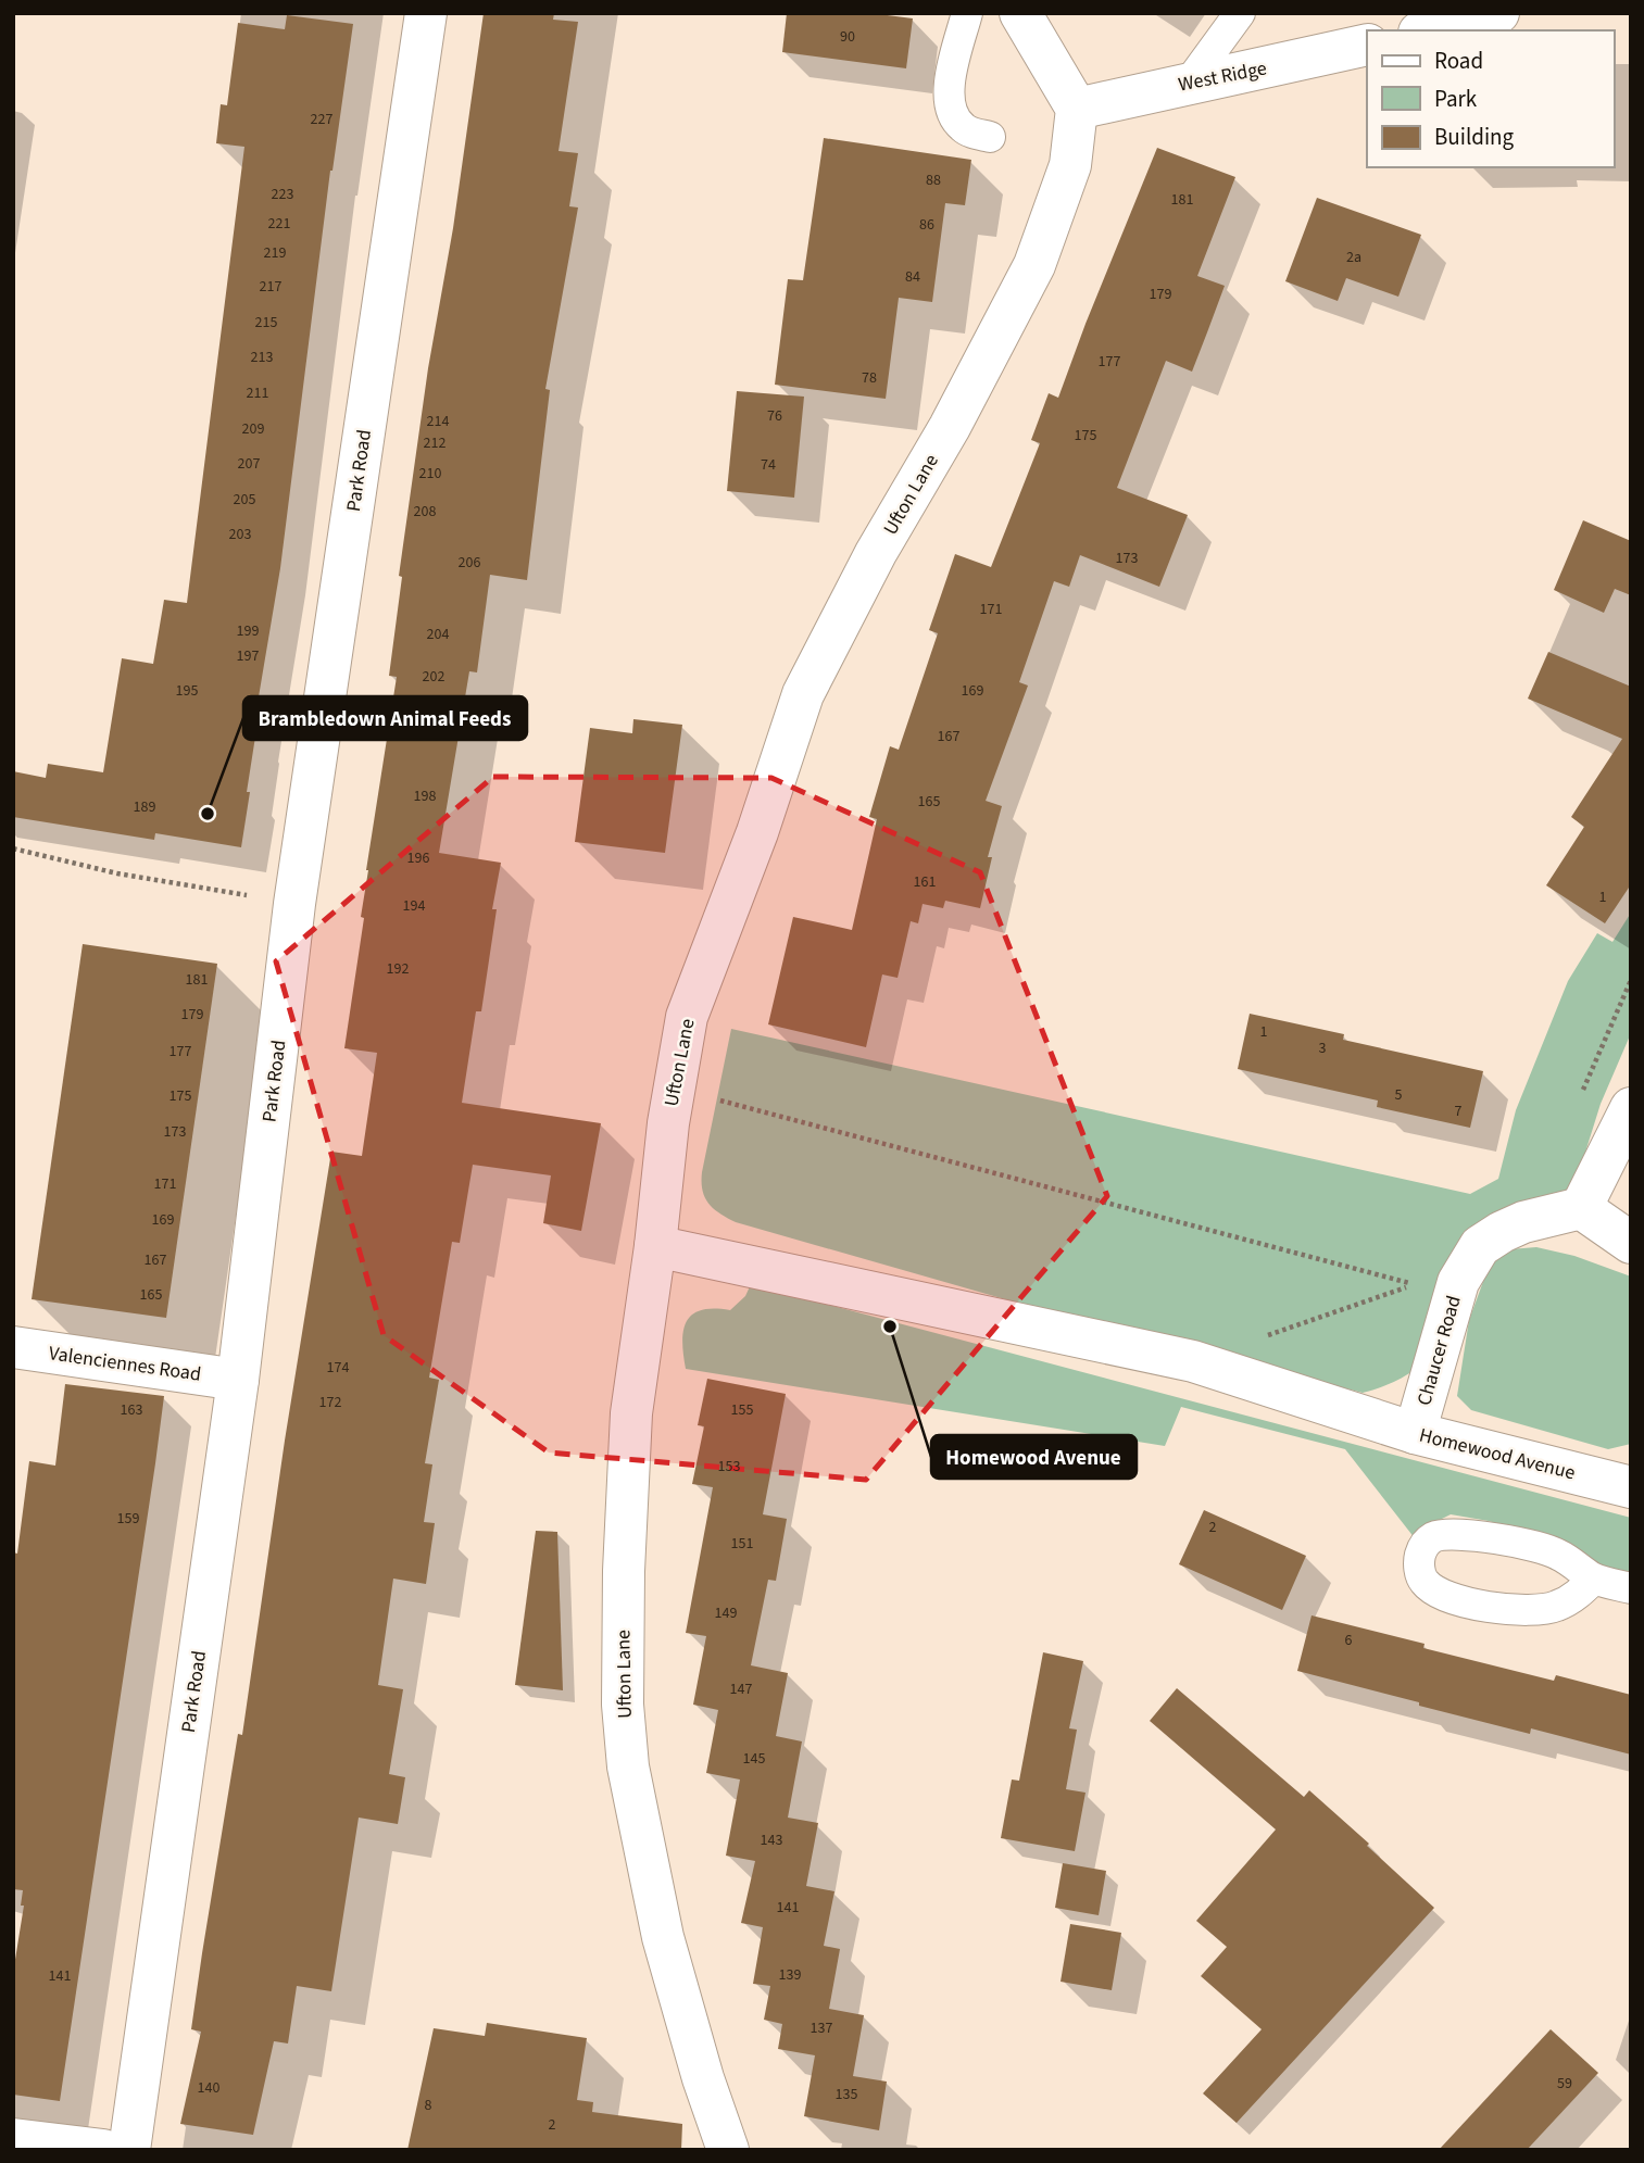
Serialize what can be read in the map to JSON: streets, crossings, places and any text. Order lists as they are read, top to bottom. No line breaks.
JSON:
{"streets":{"street":["West Ridge","Park Road","Ufton Lane","Chaucer Road","Valenciennes Road","Homewood Avenue"]},"crossings":[["West Ridge","Ufton Lane"],["Park Road","Valenciennes Road"],["Ufton Lane","Homewood Avenue"],["Chaucer Road","Homewood Avenue"]],"places":["Brambledown Animal Feeds","Homewood Avenue"],"house_numbers":["90","227","88","223","181","221","86","219","2a","84","217","179","215","213","177","78","211","76","214","209","175","212","207","74","210","205","208","203","173","206","171","199","204","197","202","195","169","167","198","165","189","196","161","1","194","192","181","179","1","3","177","5","175","7","173","171","169","167","165","174","172","163","155","153","159","2","151","149","6","147","145","143","141","139","141","137","59","140","135","8","2"],"legend":["Road","Park","Building"]}
